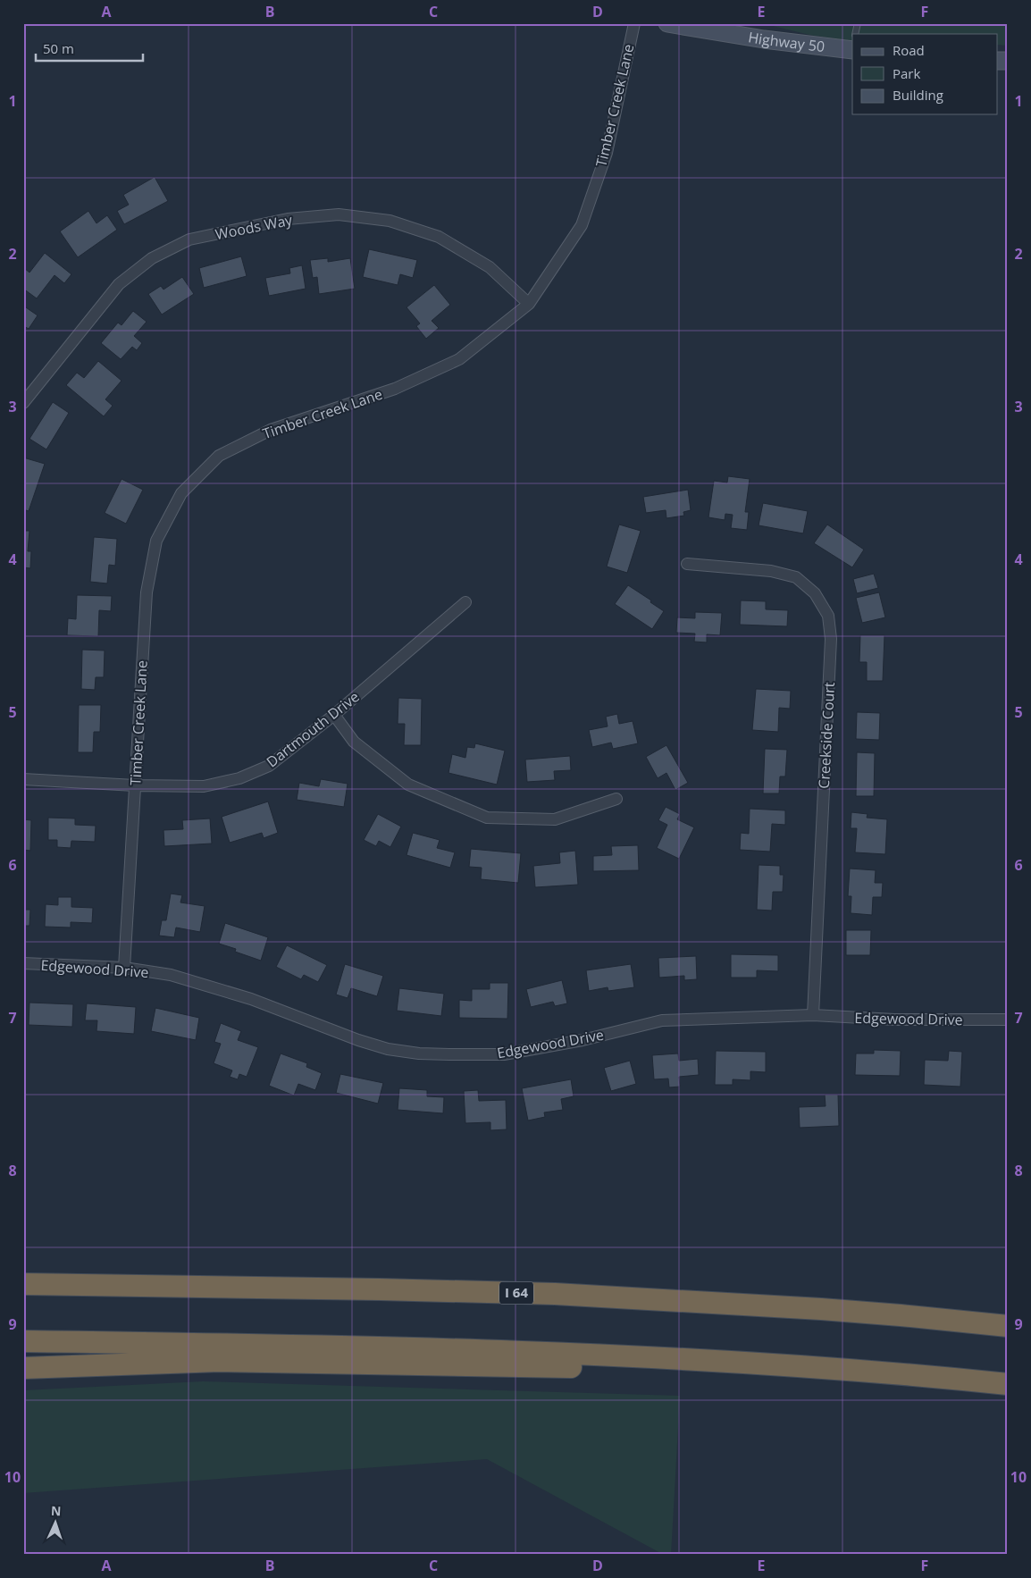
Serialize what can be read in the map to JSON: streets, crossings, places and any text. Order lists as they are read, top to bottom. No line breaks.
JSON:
{"streets":{"highway":["I 64"],"main road":["Highway 50"],"street":["Timber Creek Lane","Woods Way","Dartmouth Drive","Creekside Court","Edgewood Drive"]},"crossings":[["Timber Creek Lane","Woods Way"],["Timber Creek Lane","Dartmouth Drive"],["Timber Creek Lane","Edgewood Drive"],["Creekside Court","Edgewood Drive"]],"legend":["Road","Park","Building"],"scale_bar":"50 m","north":"top","grid":{"columns":["A","B","C","D","E","F"],"rows":["1","2","3","4","5","6","7","8","9","10"]}}
